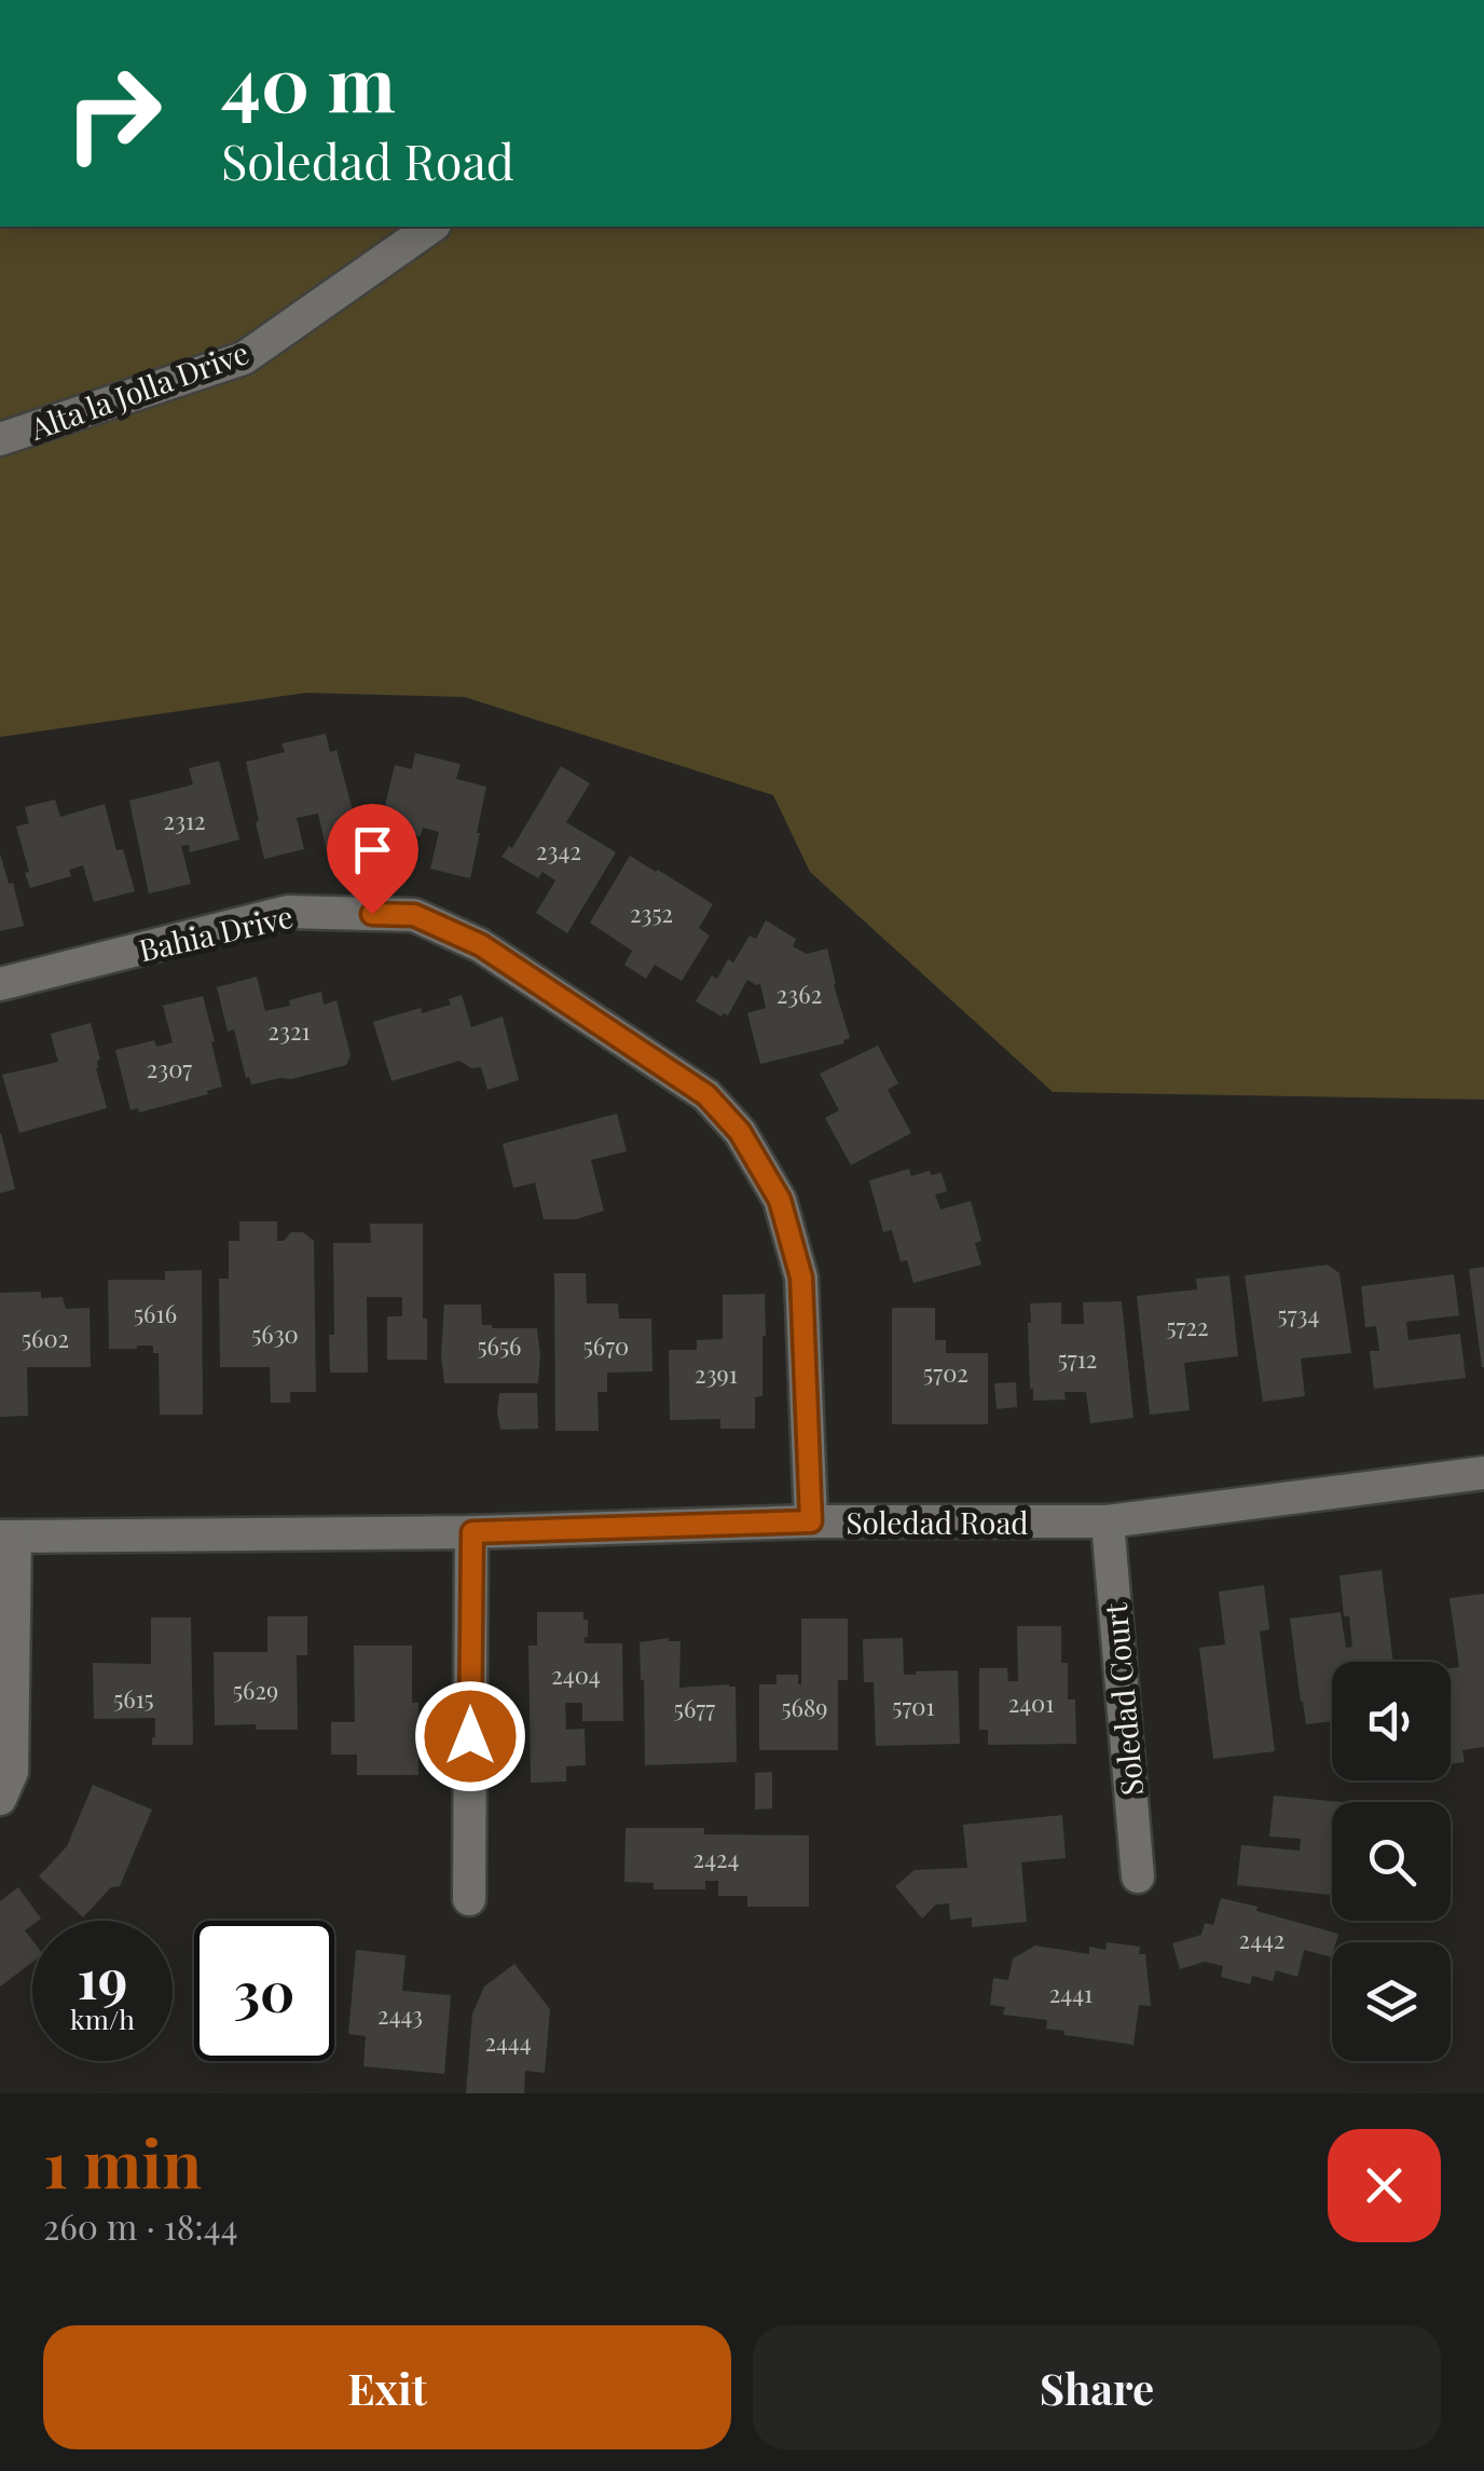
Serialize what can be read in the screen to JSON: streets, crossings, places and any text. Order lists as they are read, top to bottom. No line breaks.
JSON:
{"streets":{"street":["Alta la Jolla Drive","Bahia Drive","Soledad Road","Soledad Court"]},"crossings":[["Bahia Drive","Soledad Road"],["Soledad Road","Soledad Court"]],"house_numbers":["2312","2342","2352","2362","2321","2307","5616","5734","5722","5630","5602","5656","5670","5712","5702","2391","2404","5629","5615","2401","5701","5689","5677","2424","2442","2441","2443","2444"],"page":{"turn":["40 m","Soledad Road"],"speed":"19 km/h","limit":"30","heading":["1 min","260 m · 18:44"],"buttons":["Exit","Share"]}}
